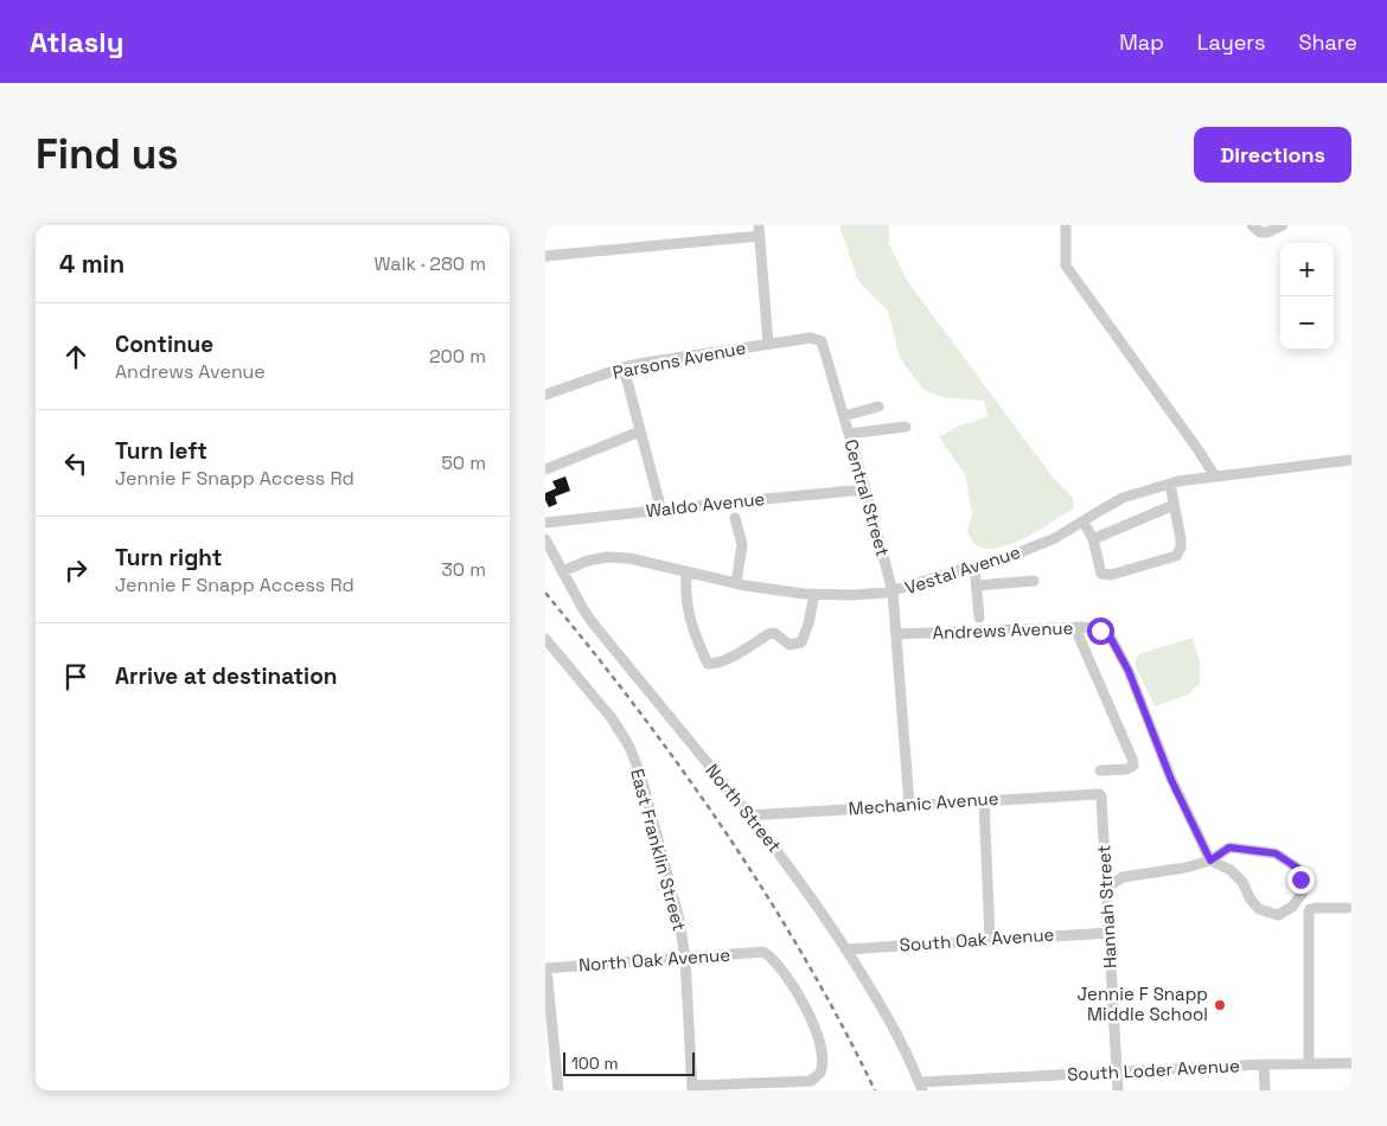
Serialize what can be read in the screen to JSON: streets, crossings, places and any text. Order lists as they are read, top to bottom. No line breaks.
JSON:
{"streets":{"street":["Parsons Avenue","Central Street","Waldo Avenue","Vestal Avenue","Andrews Avenue","Mechanic Avenue","North Street","East Franklin Street","Hannah Street","South Oak Avenue","North Oak Avenue","South Loder Avenue"]},"crossings":[["Parsons Avenue","Central Street"],["Central Street","Waldo Avenue"],["Central Street","Vestal Avenue"],["Central Street","Andrews Avenue"],["Central Street","Mechanic Avenue"],["Vestal Avenue","North Street"],["Mechanic Avenue","North Street"],["Mechanic Avenue","Hannah Street"],["North Street","South Oak Avenue"],["North Street","South Loder Avenue"],["East Franklin Street","North Oak Avenue"],["Hannah Street","South Oak Avenue"],["Hannah Street","South Loder Avenue"]],"places":["Jennie F Snapp Middle School"],"scale_bar":"100 m","page":{"header":"Atlasly","nav":["Map","Layers","Share"],"buttons":"Directions","title":"Find us","heading":["4 min","Walk · 280 m"],"map_buttons":["+","−"],"list":[["Continue","Andrews Avenue","200 m"],["Turn left","Jennie F Snapp Access Rd","50 m"],["Turn right","Jennie F Snapp Access Rd","30 m"],"Arrive at destination"],"scale":"100 m"}}
